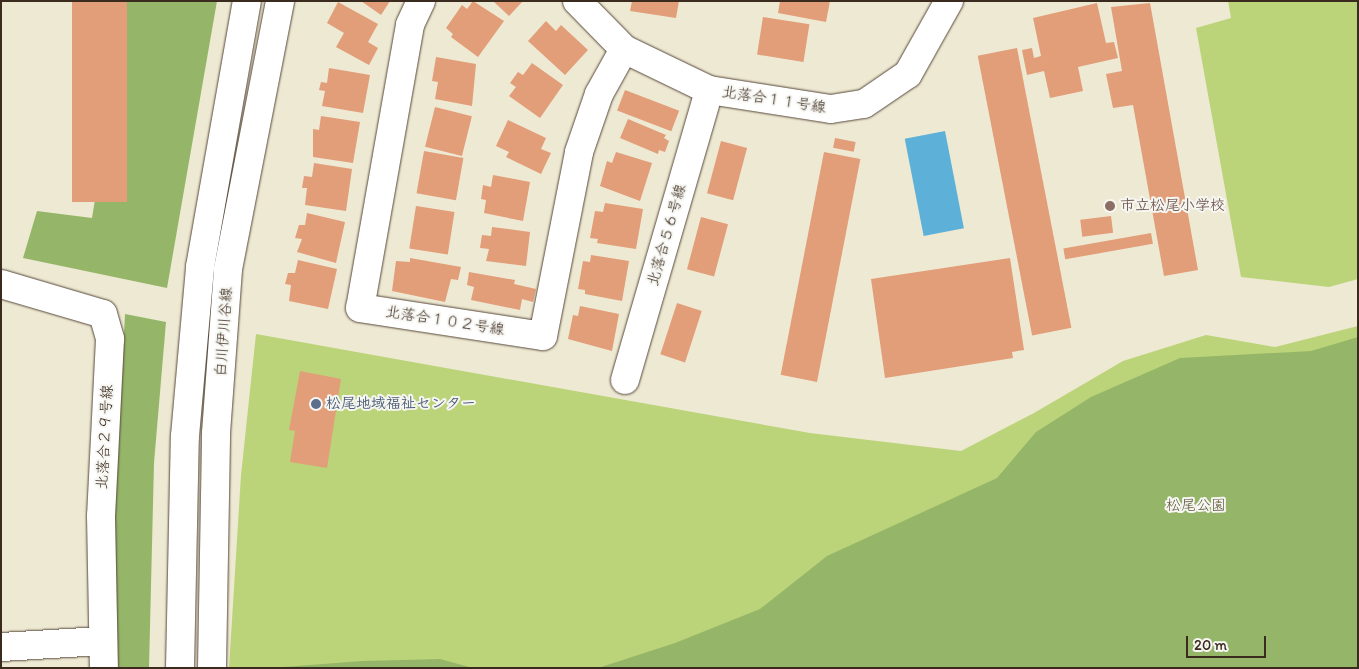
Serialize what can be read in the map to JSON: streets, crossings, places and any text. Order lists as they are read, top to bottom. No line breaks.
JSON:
{"streets":{"street":["北落合１１号線","北落合５６号線","北落合１０２号線","白川伊川谷線","北落合２９号線"]},"crossings":[["北落合１１号線","北落合５６号線"],["北落合１１号線","北落合１０２号線"]],"parks":["松尾公園"],"places":["市立松尾小学校","松尾地域福祉センター"],"scale_bar":"20 m"}
